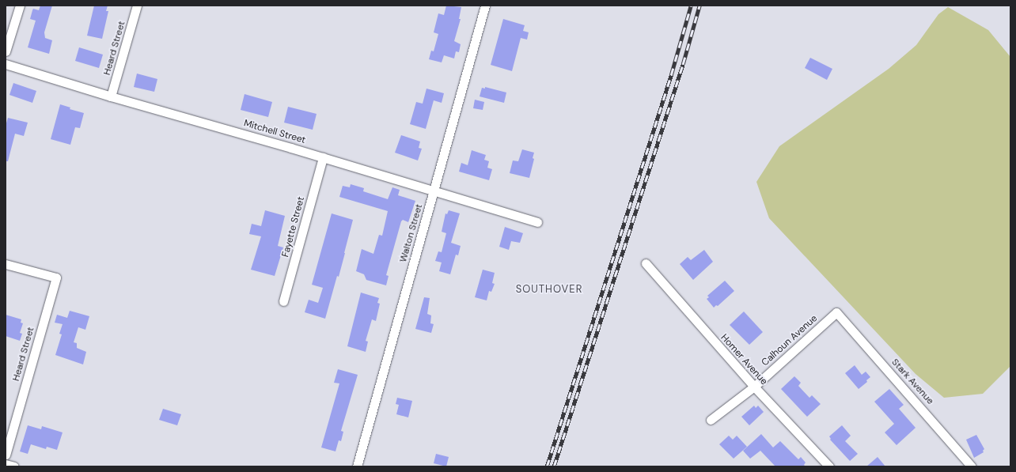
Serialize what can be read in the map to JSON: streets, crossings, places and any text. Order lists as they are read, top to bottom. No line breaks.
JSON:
{"streets":{"street":["Heard Street","Mitchell Street","Fayette Street","Walton Street","Calhoun Avenue","Homer Avenue","Stark Avenue"]},"crossings":[["Heard Street","Mitchell Street"],["Mitchell Street","Fayette Street"],["Mitchell Street","Walton Street"],["Calhoun Avenue","Homer Avenue"],["Calhoun Avenue","Stark Avenue"]],"districts":["SOUTHOVER"]}
